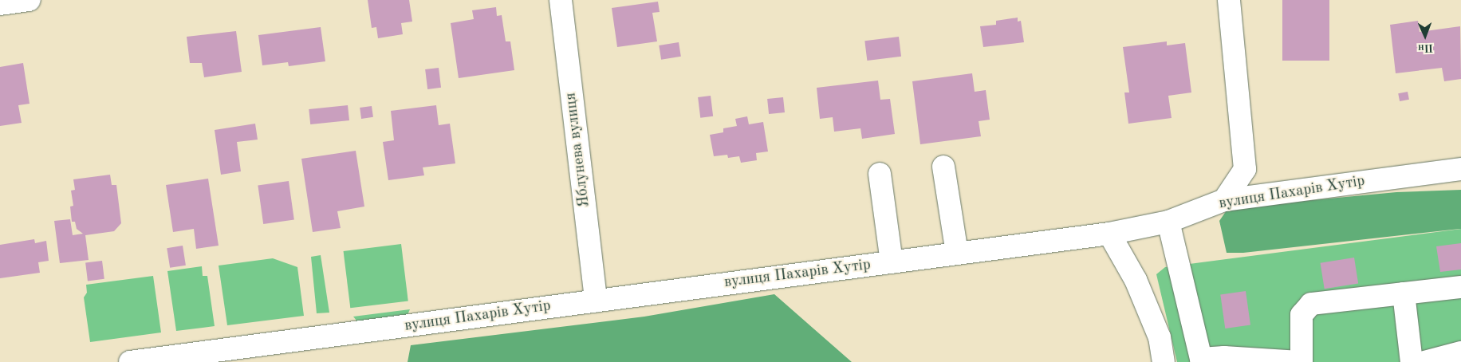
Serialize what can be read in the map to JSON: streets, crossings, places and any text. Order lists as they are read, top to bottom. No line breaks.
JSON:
{"streets":{"street":["Яблунева вулиця","вулиця Пахарів Хутір"]},"crossings":[["Яблунева вулиця","вулиця Пахарів Хутір"]],"north":"bottom"}
